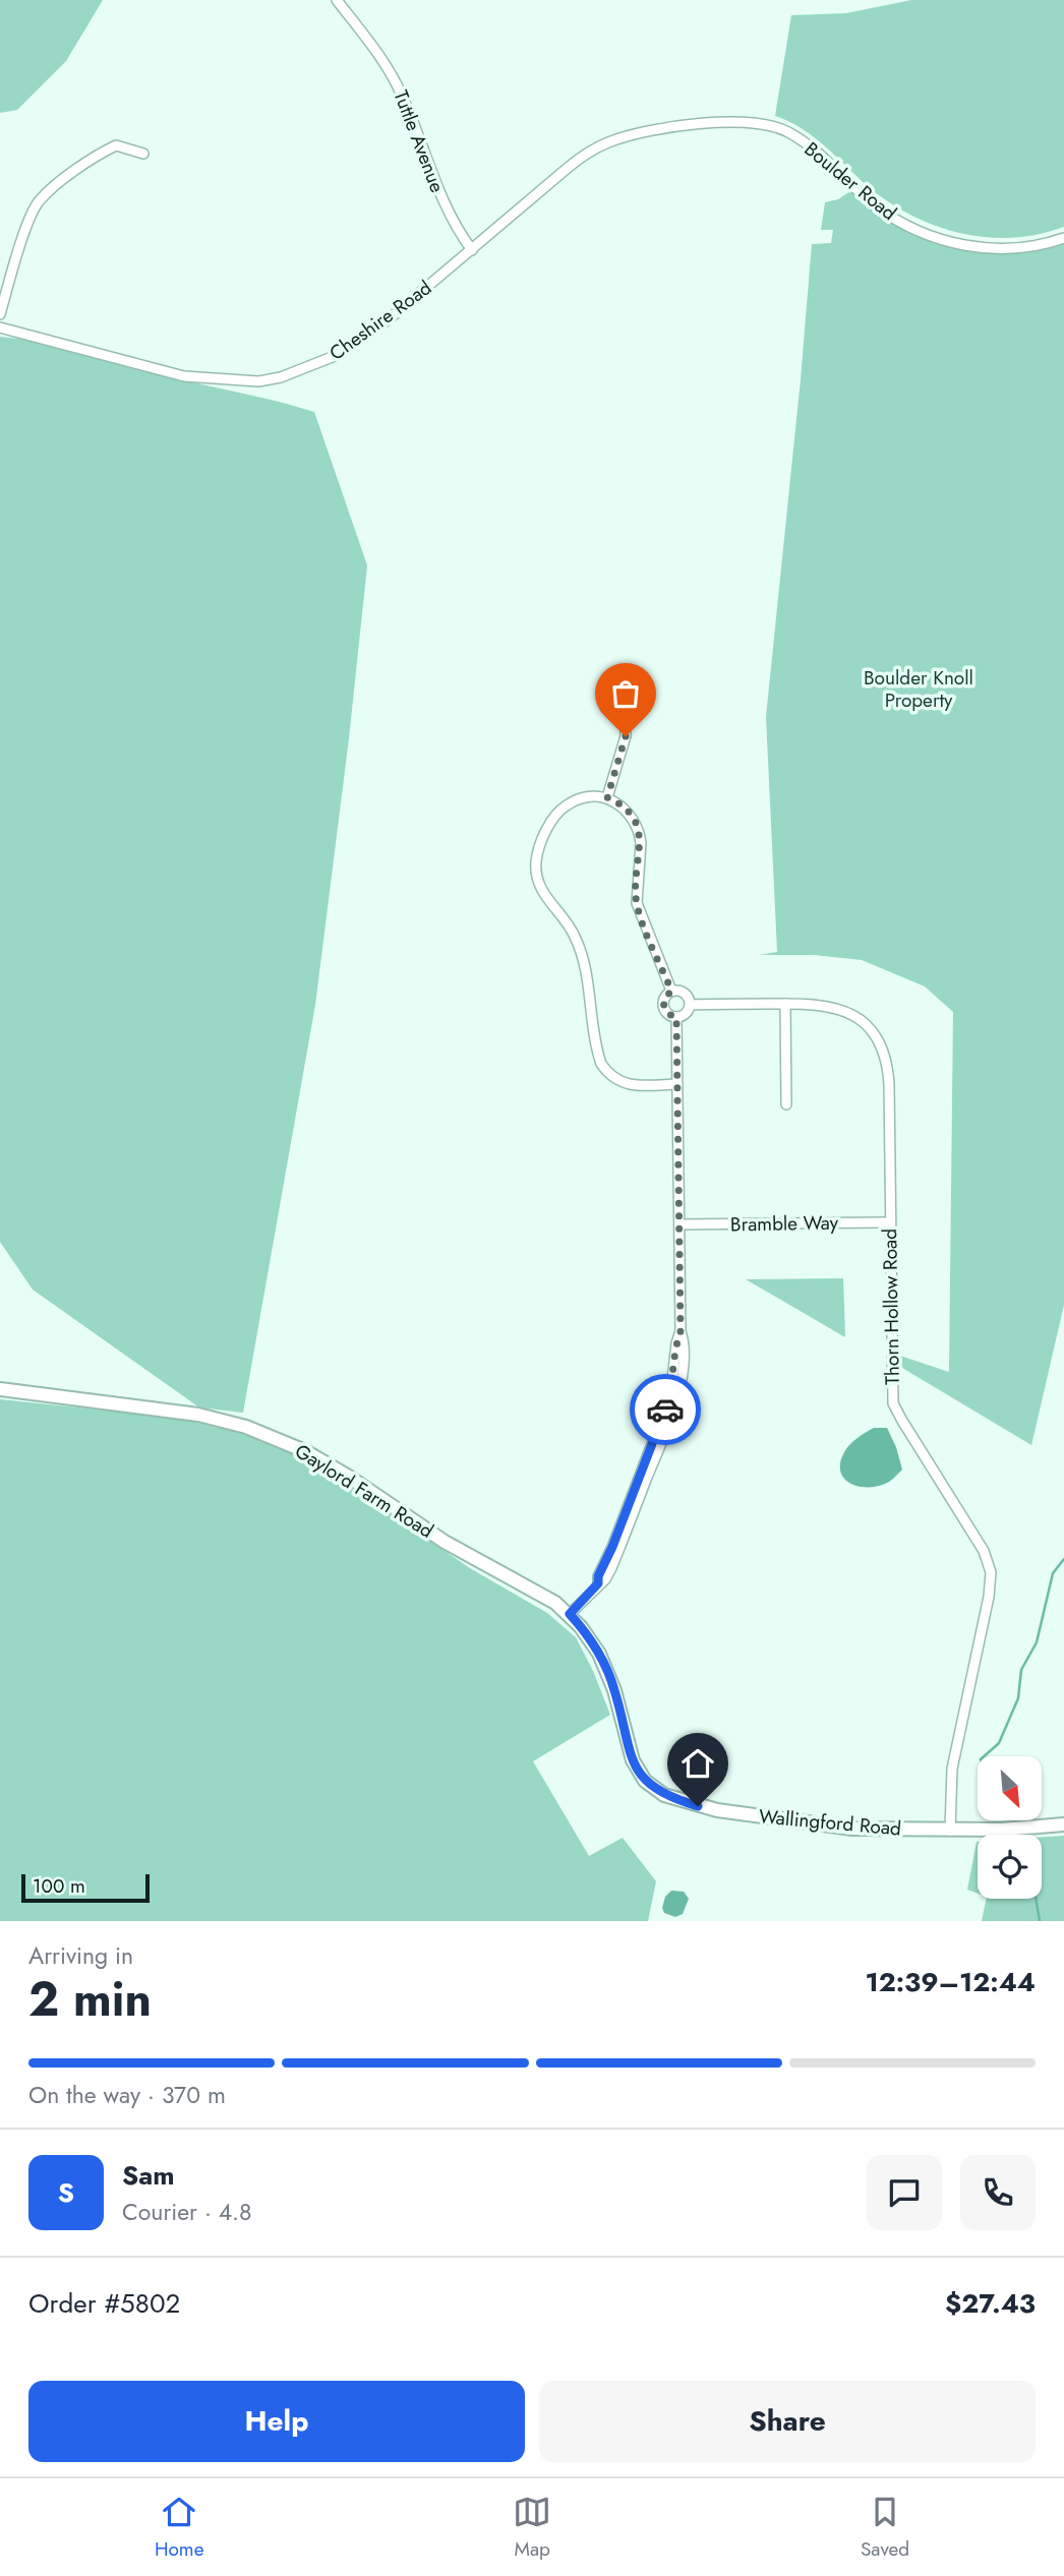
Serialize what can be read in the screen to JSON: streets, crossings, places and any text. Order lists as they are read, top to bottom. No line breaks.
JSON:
{"streets":{"street":["Tuttle Avenue","Boulder Road","Cheshire Road","Bramble Way","Thorn Hollow Road","Gaylord Farm Road","Wallingford Road"]},"crossings":[["Tuttle Avenue","Cheshire Road"],["Boulder Road","Cheshire Road"],["Bramble Way","Thorn Hollow Road"],["Thorn Hollow Road","Wallingford Road"],["Gaylord Farm Road","Wallingford Road"]],"parks":["Boulder Knoll Property"],"scale_bar":"100 m","north":"bottom right","page":{"scale":"100 m","heading":["2 min","Arriving in","12:39–12:44"],"panel":["Sam","Courier · 4.8","Order #5802","$27.43"],"bar":"On the way · 370 m","round":"S","buttons":["Help","Share"],"tabs":["Home","Map","Saved"]}}
